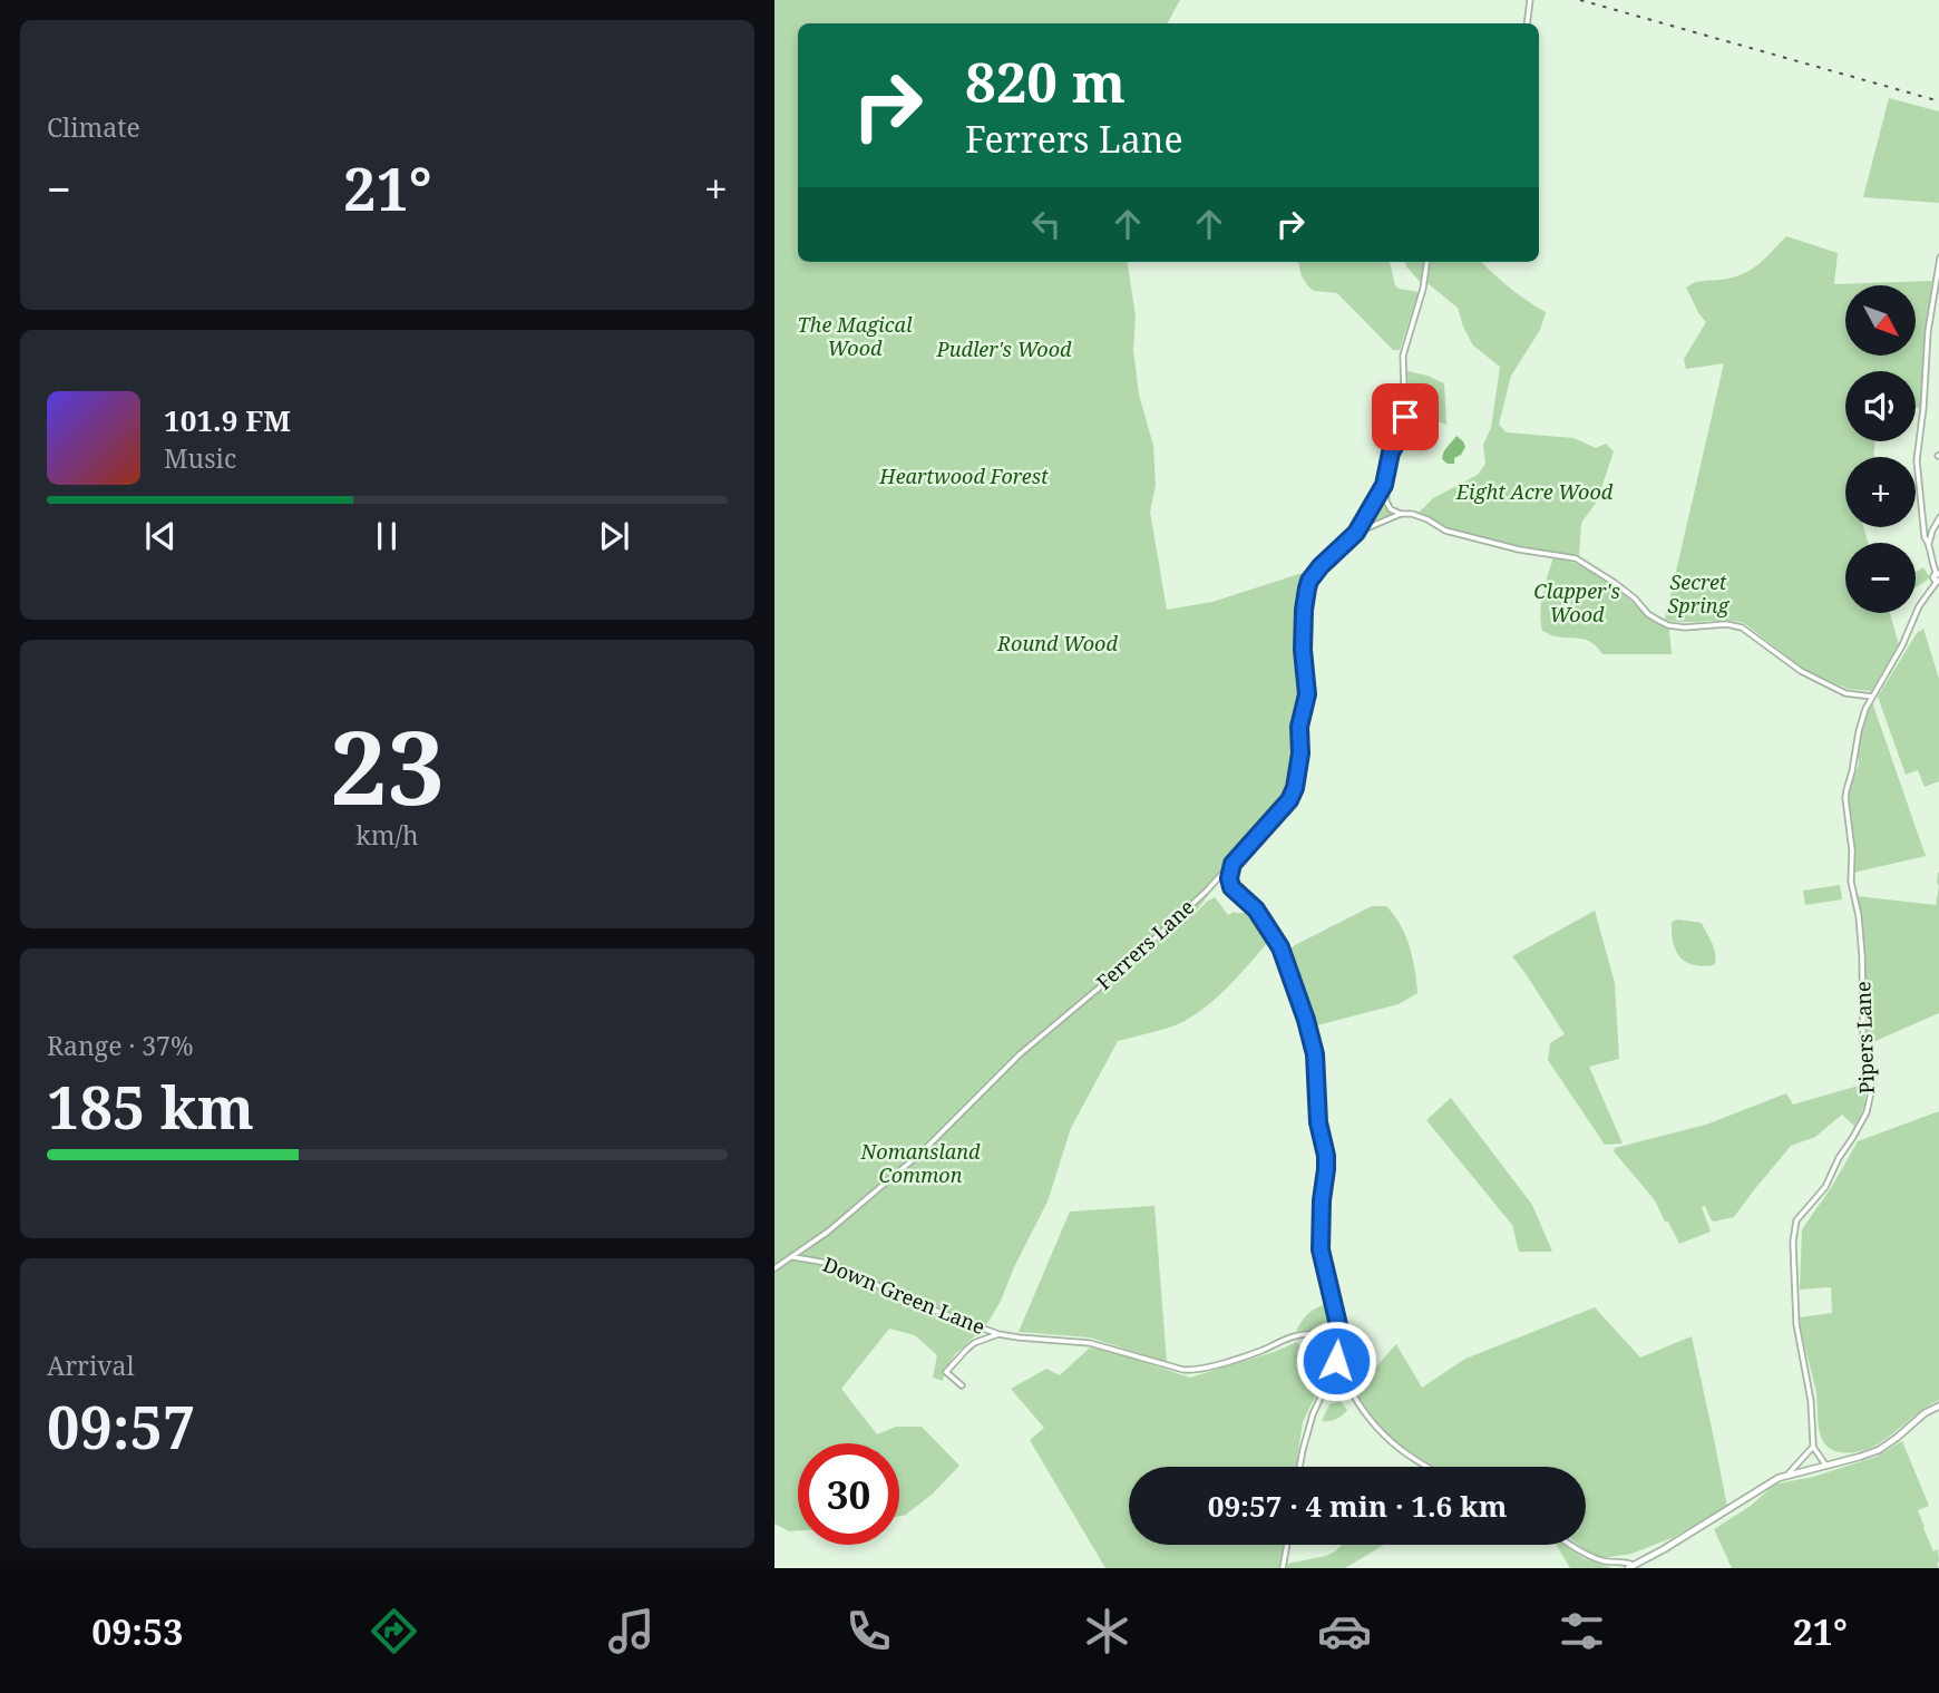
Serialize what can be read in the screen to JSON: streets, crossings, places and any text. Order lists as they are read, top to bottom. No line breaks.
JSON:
{"streets":{"street":["Ferrers Lane","Pipers Lane","Down Green Lane"]},"crossings":[["Ferrers Lane","Down Green Lane"]],"parks":["The Magical Wood","Pudler's Wood","Heartwood Forest","Eight Acre Wood","Secret Spring","Clapper's Wood","Round Wood","Nomansland Common"],"north":"bottom right","page":{"tile":["Climate",["23","km/h"],["Range · 37%","185 km"],["Arrival","09:57"]],"turn":["820 m","Ferrers Lane"],"heat":["−","21°","+"],"map_buttons":["+","−"],"song":["101.9 FM","Music"],"limit":"30","trip":"09:57 · 4 min · 1.6 km","tabs":["09:53","21°"]}}
